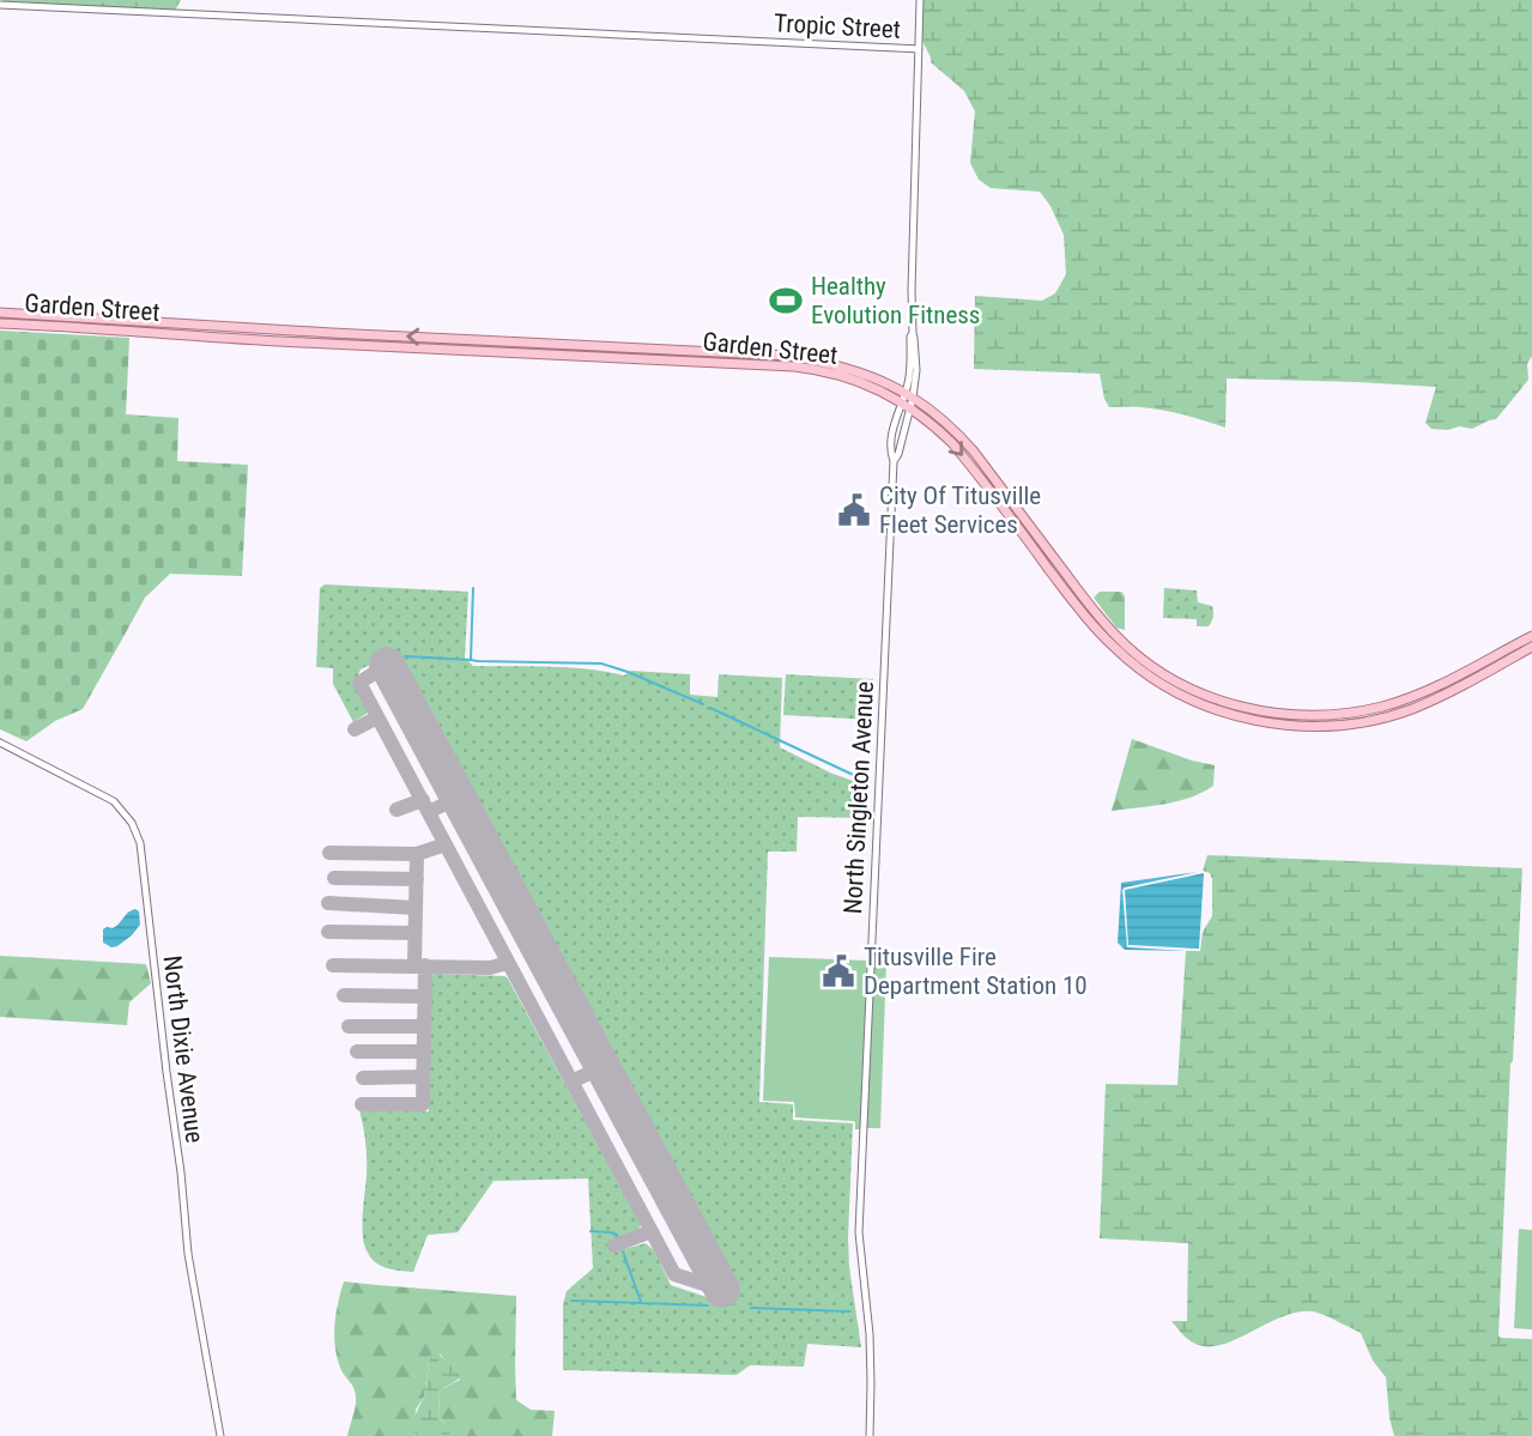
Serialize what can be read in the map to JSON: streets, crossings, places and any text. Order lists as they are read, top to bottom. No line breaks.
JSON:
{"streets":{"main road":["Garden Street"],"street":["Tropic Street","North Singleton Avenue","North Dixie Avenue"]},"crossings":[["Tropic Street","North Singleton Avenue"],["Garden Street","North Singleton Avenue"]],"places":{"sports":["Healthy Evolution Fitness"],"public building":["City Of Titusville Fleet Services","Titusville Fire Department Station 10"]}}
